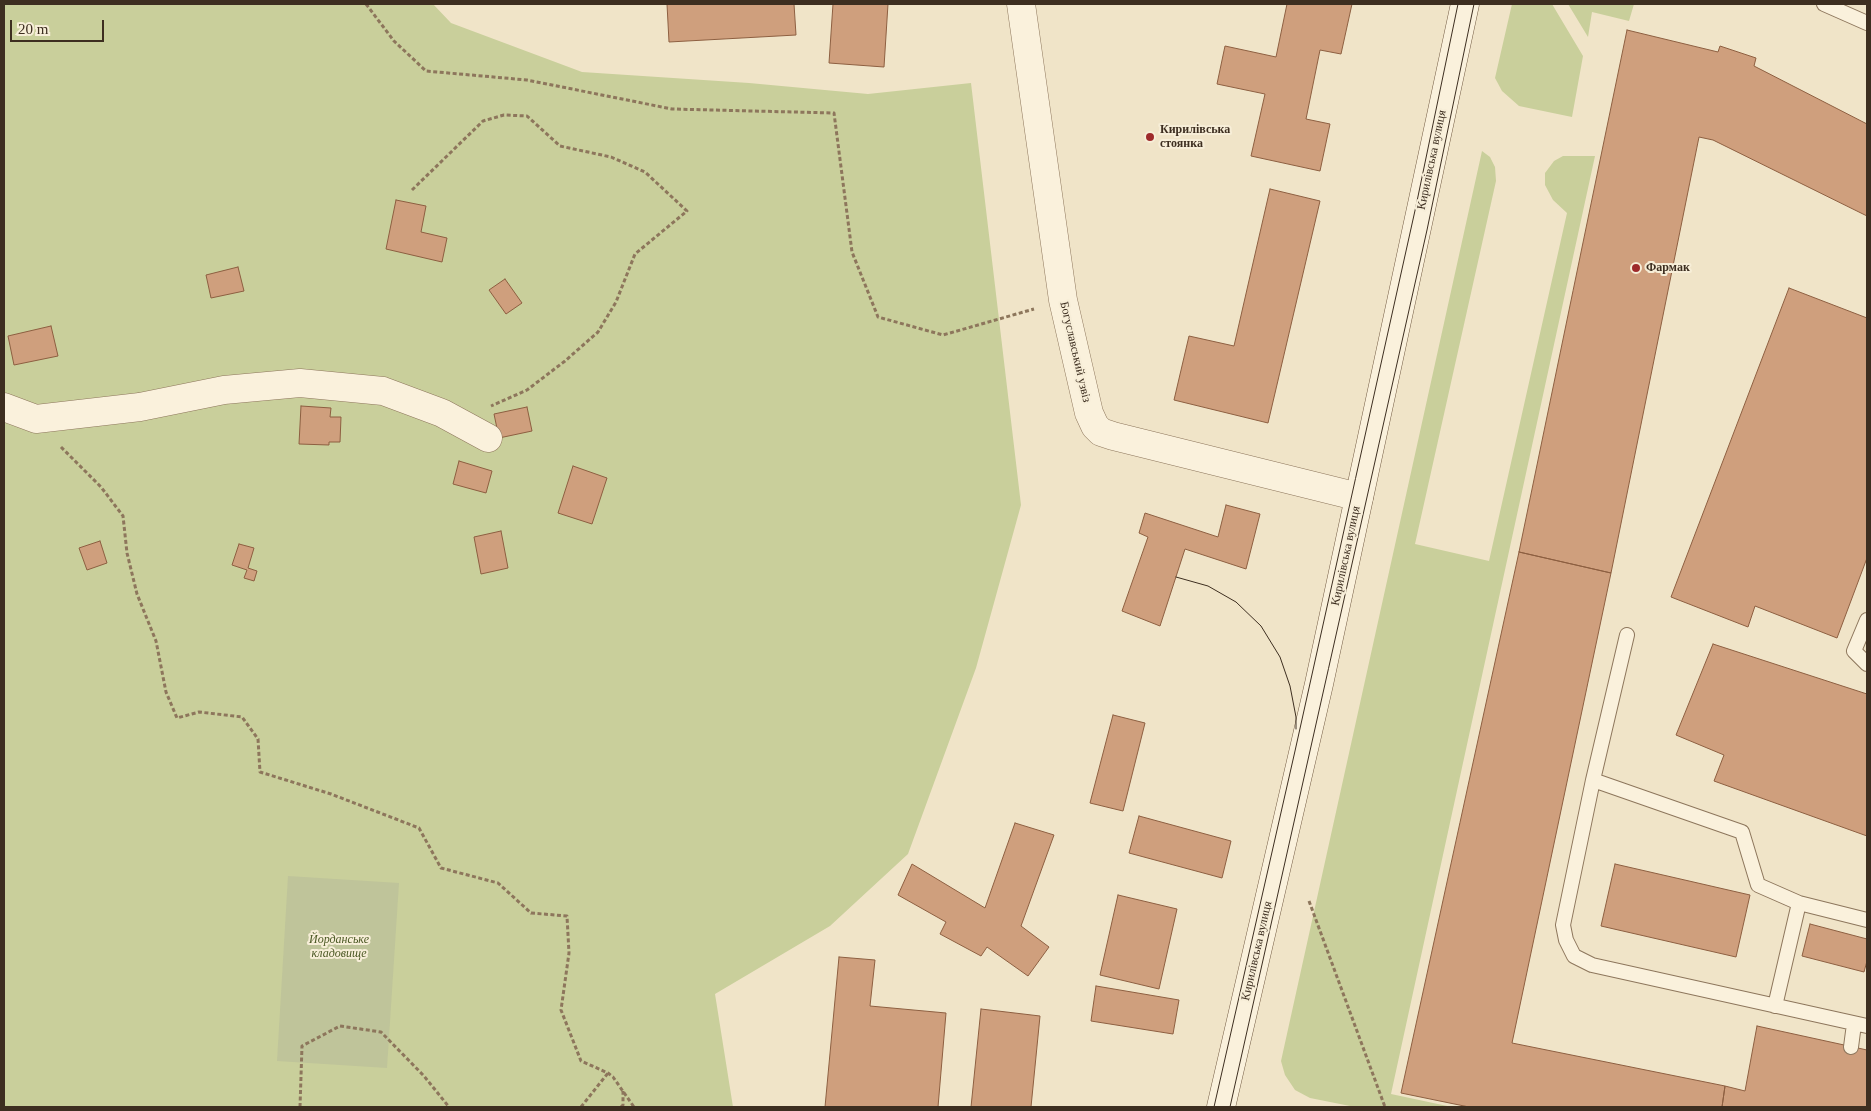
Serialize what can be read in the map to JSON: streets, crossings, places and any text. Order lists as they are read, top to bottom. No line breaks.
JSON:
{"streets":{"street":["Кирилівська вулиця","Богуславський узвіз"]},"crossings":[["Кирилівська вулиця","Богуславський узвіз"]],"parks":["Йорданське кладовище"],"places":["Кирилівська стоянка","Фармак"],"scale_bar":"20 m"}
